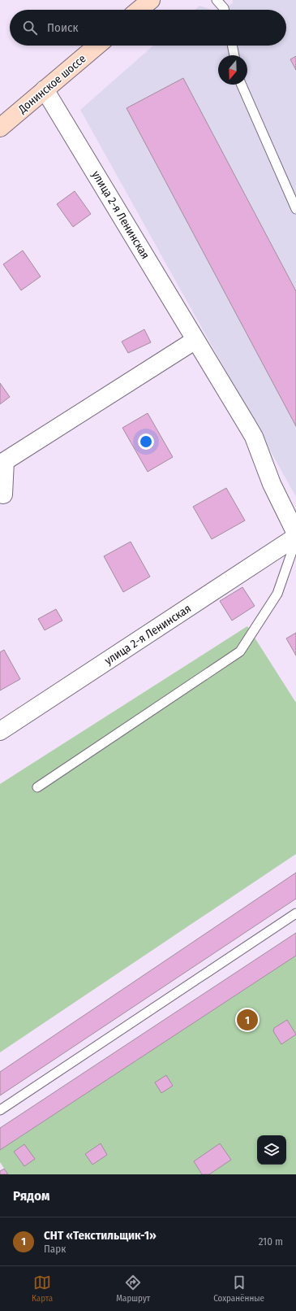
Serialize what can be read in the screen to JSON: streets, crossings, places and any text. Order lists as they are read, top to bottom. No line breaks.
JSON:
{"streets":{"main road":["Донинское шоссе"],"street":["улица 2-я Ленинская"]},"crossings":[["Донинское шоссе","улица 2-я Ленинская"]],"north":"bottom","page":{"search":"Поиск","pins":"1","heading":"Рядом","list":[{"mark":"1","name":"СНТ «Текстильщик-1»","note":"Парк","value":"210 m"}],"nav":["Карта","Маршрут","Сохранённые"]}}
